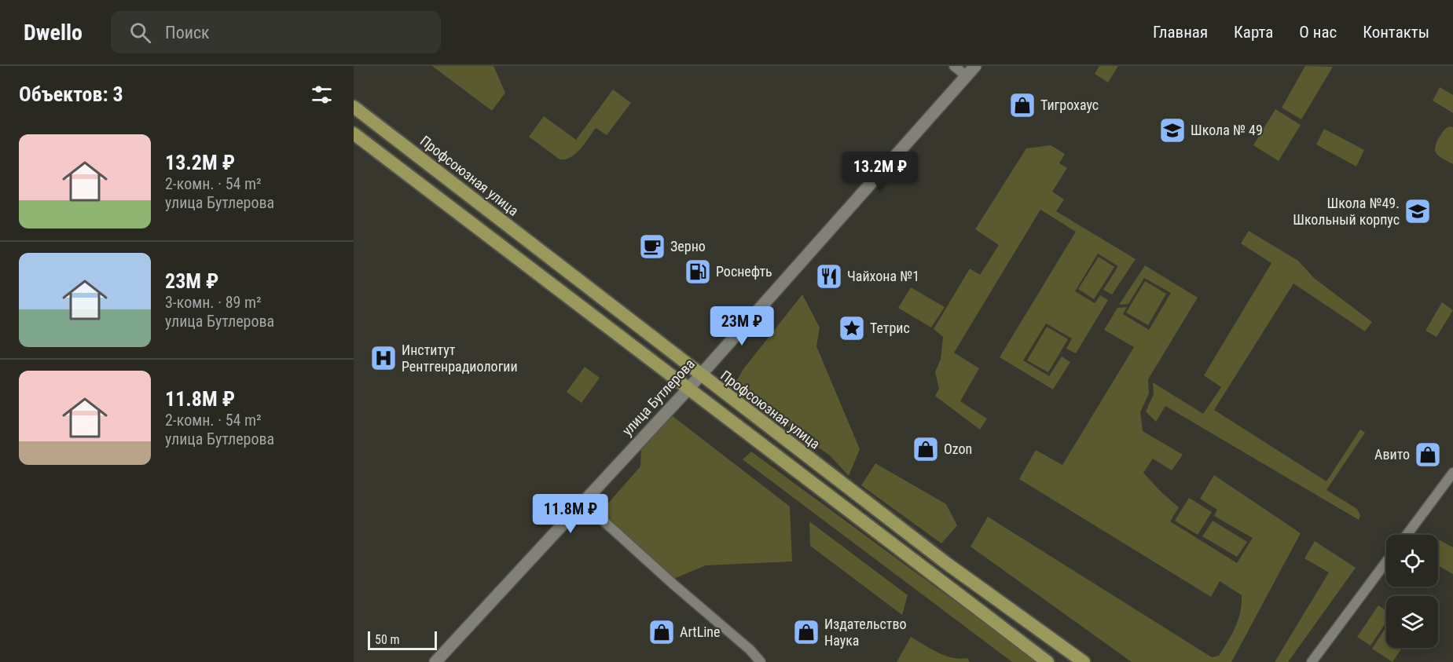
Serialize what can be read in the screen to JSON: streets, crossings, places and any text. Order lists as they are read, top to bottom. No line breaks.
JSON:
{"streets":{"main road":["Профсоюзная улица"],"street":["улица Бутлерова"]},"crossings":[["Профсоюзная улица","улица Бутлерова"]],"places":{"shop":["Тигрохаус","Ozon","Авито","ArtLine","Издательство Наука"],"school or university":["Школа № 49","Школа №49. Школьный корпус"],"cafe":["Зерно"],"fuel station":["Роснефть"],"restaurant":["Чайхона №1"],"place":["Тетрис"],"hospital":["Институт Рентгенрадиологии"]},"scale_bar":"50 m","page":{"header":"Dwello","search":"Поиск","nav":["Главная","Карта","О нас","Контакты"],"heading":"Объектов: 3","list":[{"name":"13.2M ₽","note":"2-комн. · 54 m² · улица Бутлерова"},{"name":"23M ₽","note":"3-комн. · 89 m² · улица Бутлерова"},{"name":"11.8M ₽","note":"2-комн. · 54 m² · улица Бутлерова"}],"price":["13.2M ₽","23M ₽","11.8M ₽"],"scale":"50 m"}}
